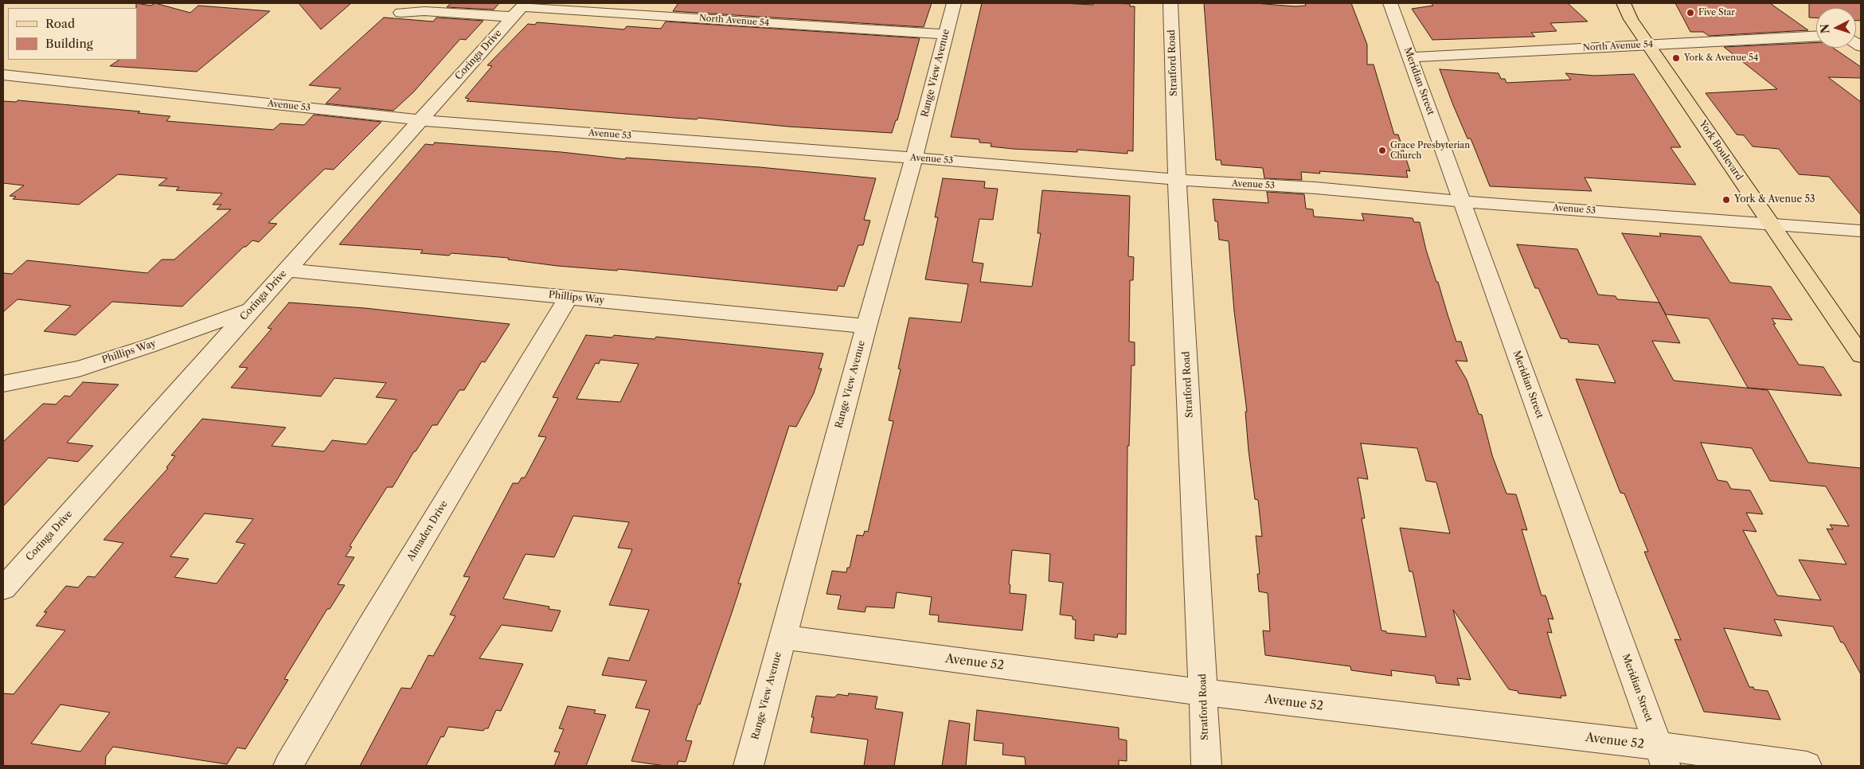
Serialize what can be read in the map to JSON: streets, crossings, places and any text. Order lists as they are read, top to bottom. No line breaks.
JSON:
{"streets":{"main road":["York Boulevard"],"street":["North Avenue 54","Coringa Drive","Stratford Road","Range View Avenue","Meridian Street","Avenue 53","Phillips Way","Almaden Drive","Avenue 52"]},"crossings":[["North Avenue 54","Coringa Drive"],["North Avenue 54","Range View Avenue"],["North Avenue 54","Meridian Street"],["North Avenue 54","York Boulevard"],["Coringa Drive","Avenue 53"],["Coringa Drive","Phillips Way"],["Stratford Road","Avenue 53"],["Stratford Road","Avenue 52"],["Range View Avenue","Avenue 53"],["Range View Avenue","Phillips Way"],["Range View Avenue","Avenue 52"],["Meridian Street","Avenue 53"],["Meridian Street","Avenue 52"],["Avenue 53","York Boulevard"],["Phillips Way","Almaden Drive"]],"places":["Five Star","York & Avenue 54","Grace Presbyterian Church","York & Avenue 53"],"legend":["Road","Building"],"north":"left"}
